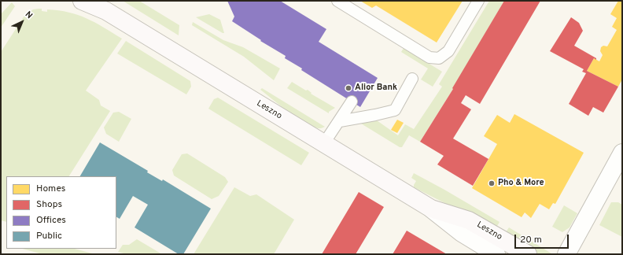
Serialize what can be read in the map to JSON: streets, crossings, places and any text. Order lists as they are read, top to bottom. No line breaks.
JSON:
{"streets":{"main road":["Leszno"]},"places":["Alior Bank","Pho & More"],"legend":["Homes","Shops","Offices","Public"],"scale_bar":"20 m","north":"top right"}
